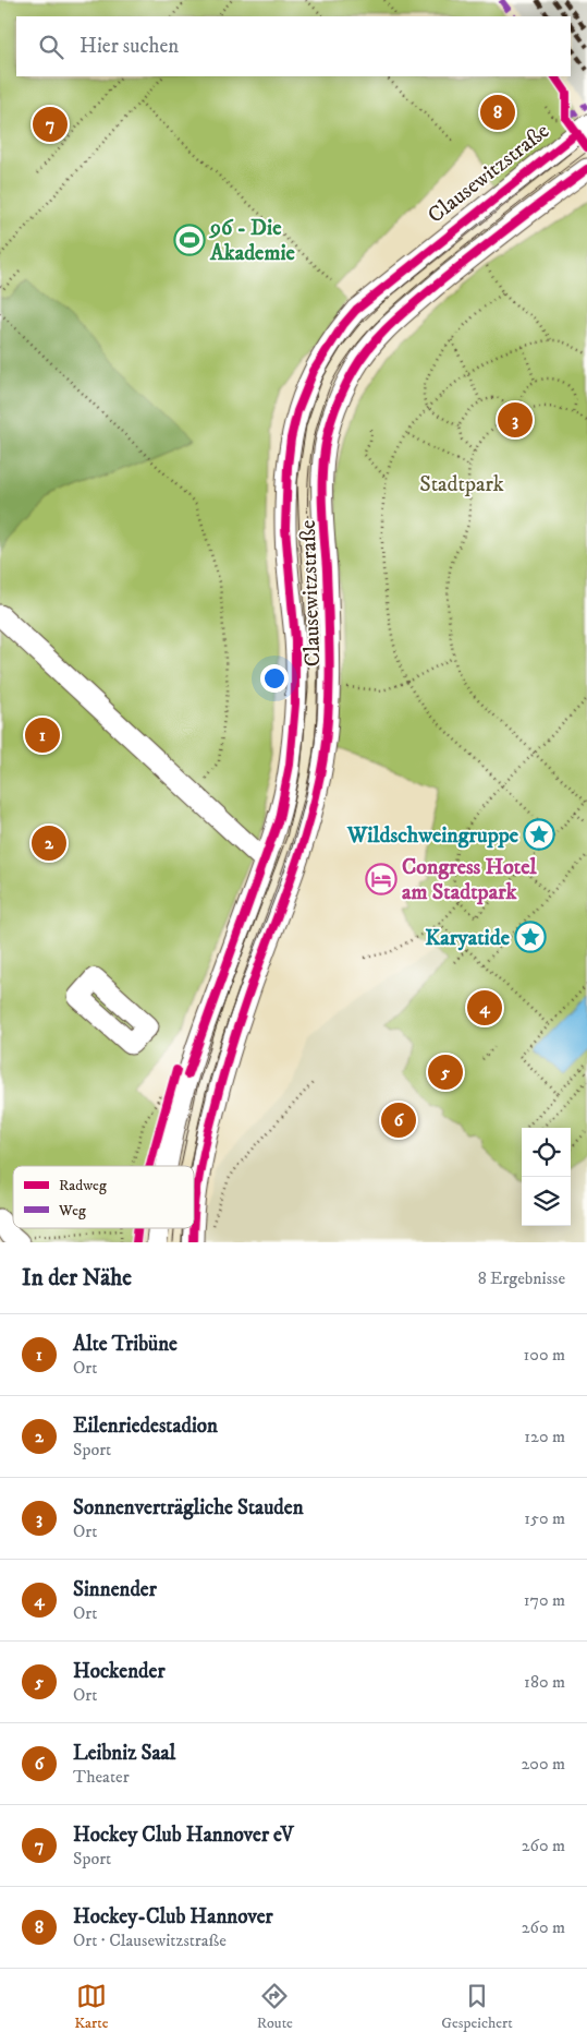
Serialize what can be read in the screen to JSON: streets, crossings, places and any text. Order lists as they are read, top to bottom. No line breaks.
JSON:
{"streets":{"street":["Clausewitzstraße"]},"parks":["Stadtpark"],"places":{"sports":["96 - Die Akademie"],"place":["Wildschweingruppe","Karyatide"],"hotel":["Congress Hotel am Stadtpark"]},"legend":["Radweg","Weg"],"page":{"search":"Hier suchen","pins":["8","7","3","1","2","4","5","6"],"heading":["In der Nähe","8 Ergebnisse"],"list":[{"mark":"1","name":"Alte Tribüne","note":"Ort","value":"100 m"},{"mark":"2","name":"Eilenriedestadion","note":"Sport","value":"120 m"},{"mark":"3","name":"Sonnenverträgliche Stauden","note":"Ort","value":"150 m"},{"mark":"4","name":"Sinnender","note":"Ort","value":"170 m"},{"mark":"5","name":"Hockender","note":"Ort","value":"180 m"},{"mark":"6","name":"Leibniz Saal","note":"Theater","value":"200 m"},{"mark":"7","name":"Hockey Club Hannover eV","note":"Sport","value":"260 m"},{"mark":"8","name":"Hockey-Club Hannover","note":"Ort · Clausewitzstraße","value":"260 m"}],"nav":["Karte","Route","Gespeichert"]}}
